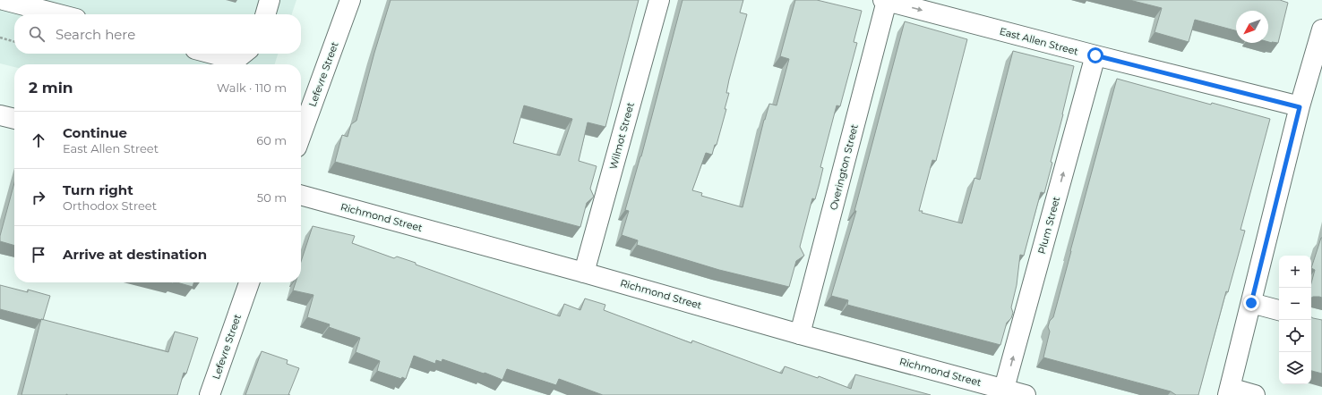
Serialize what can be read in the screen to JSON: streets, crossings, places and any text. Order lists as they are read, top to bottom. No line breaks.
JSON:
{"streets":{"street":["East Allen Street","Lefevre Street","Wilmot Street","Overington Street","Richmond Street","Plum Street"]},"crossings":[["East Allen Street","Overington Street"],["East Allen Street","Plum Street"],["Wilmot Street","Richmond Street"],["Overington Street","Richmond Street"],["Richmond Street","Plum Street"]],"one_way":["East Allen Street","Plum Street"],"north":"bottom left","page":{"search":"Search here","heading":["2 min","Walk · 110 m"],"list":[["Continue","East Allen Street","60 m"],["Turn right","Orthodox Street","50 m"],"Arrive at destination"],"map_buttons":["+","−"]}}
